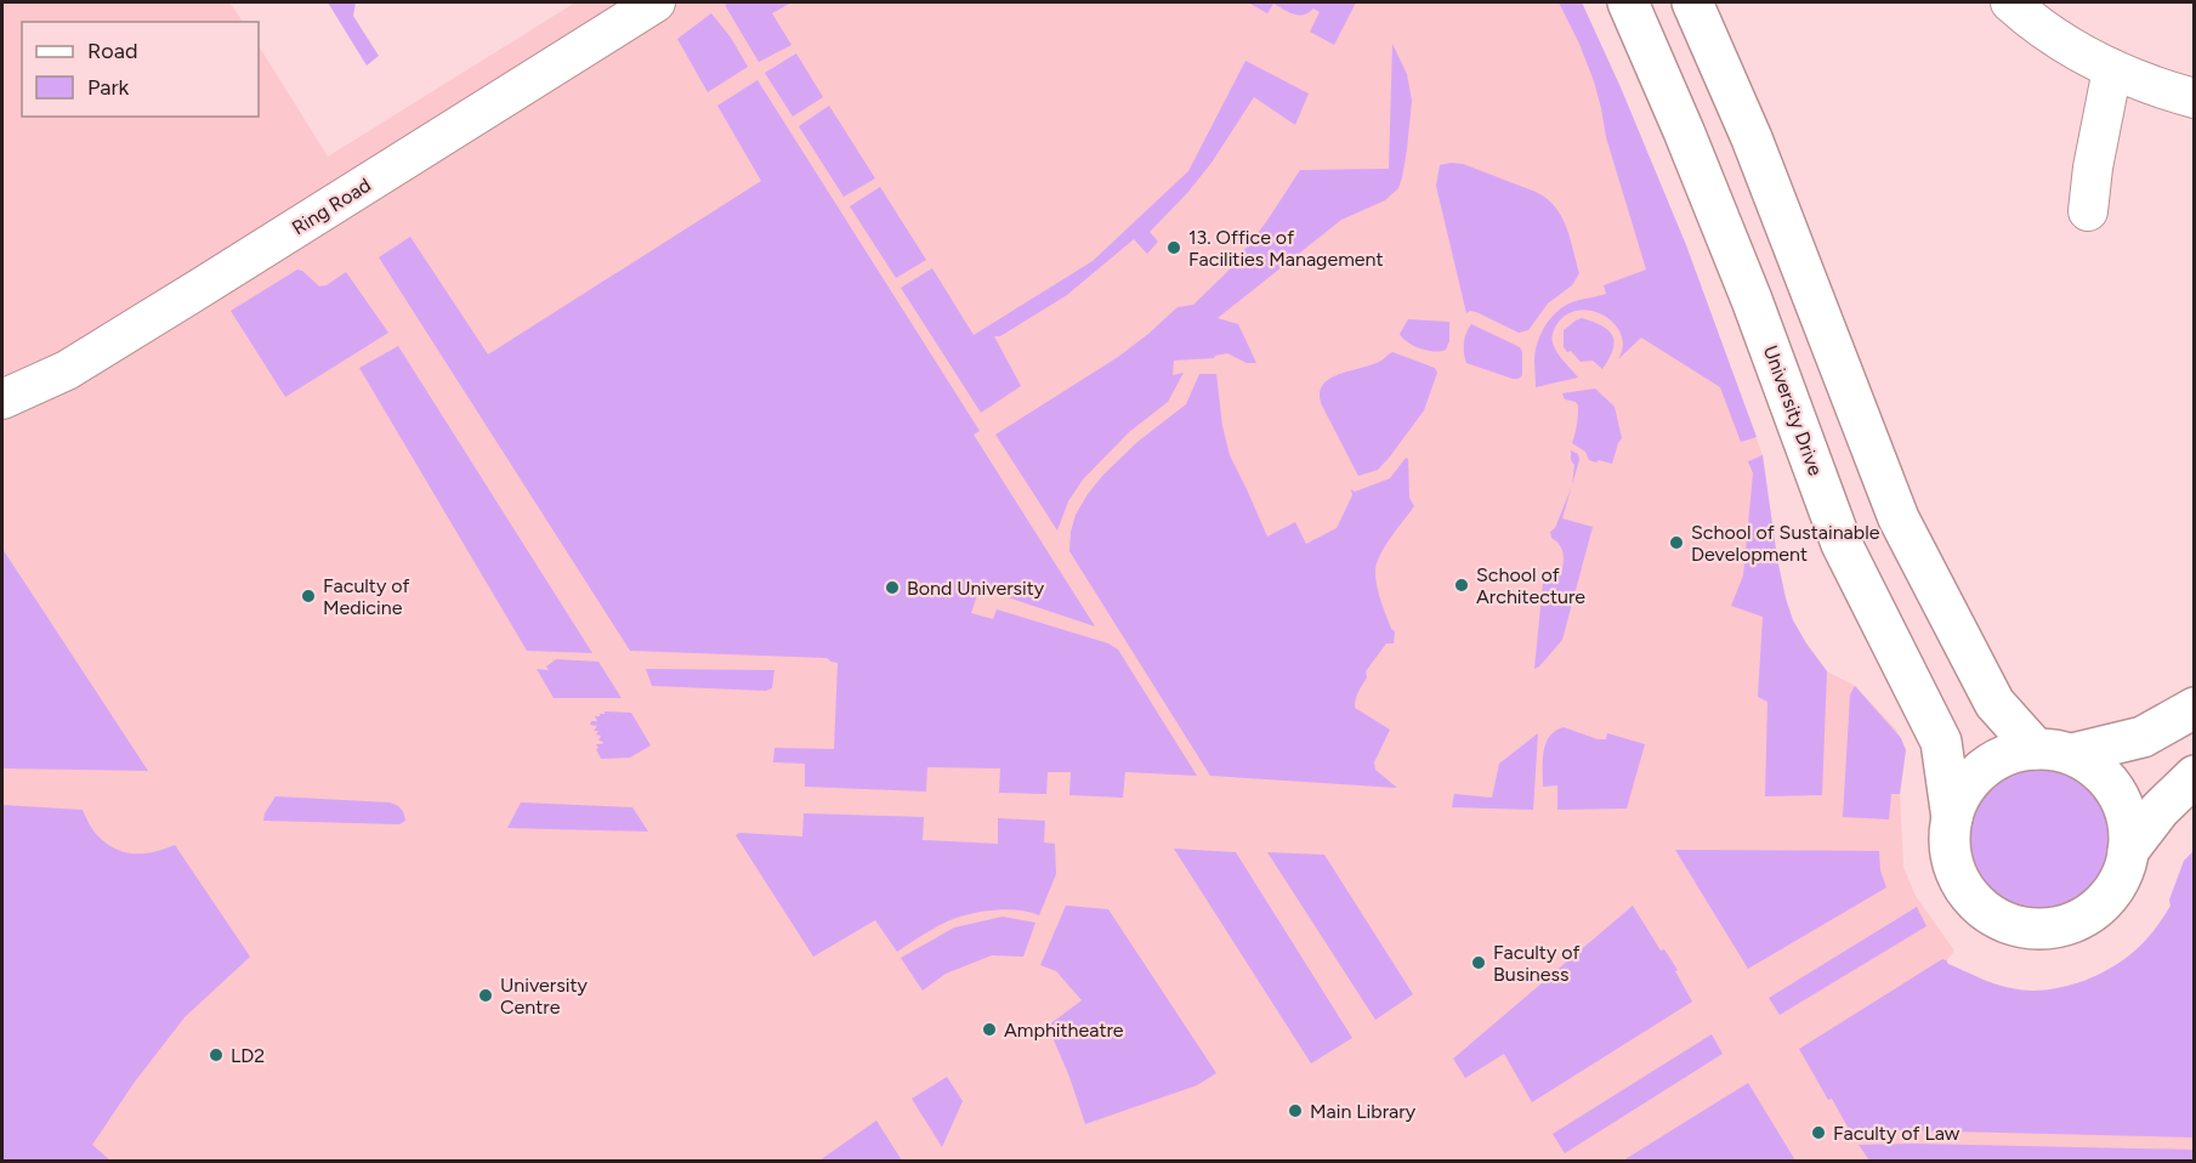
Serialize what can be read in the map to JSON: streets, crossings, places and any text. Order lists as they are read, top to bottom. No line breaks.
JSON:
{"streets":{"street":["Ring Road","University Drive"]},"places":["13. Office of Facilities Management","School of Sustainable Development","School of Architecture","Bond University","Faculty of Medicine","Faculty of Business","University Centre","Amphitheatre","LD2","Main Library","Faculty of Law"],"legend":["Road","Park"]}
